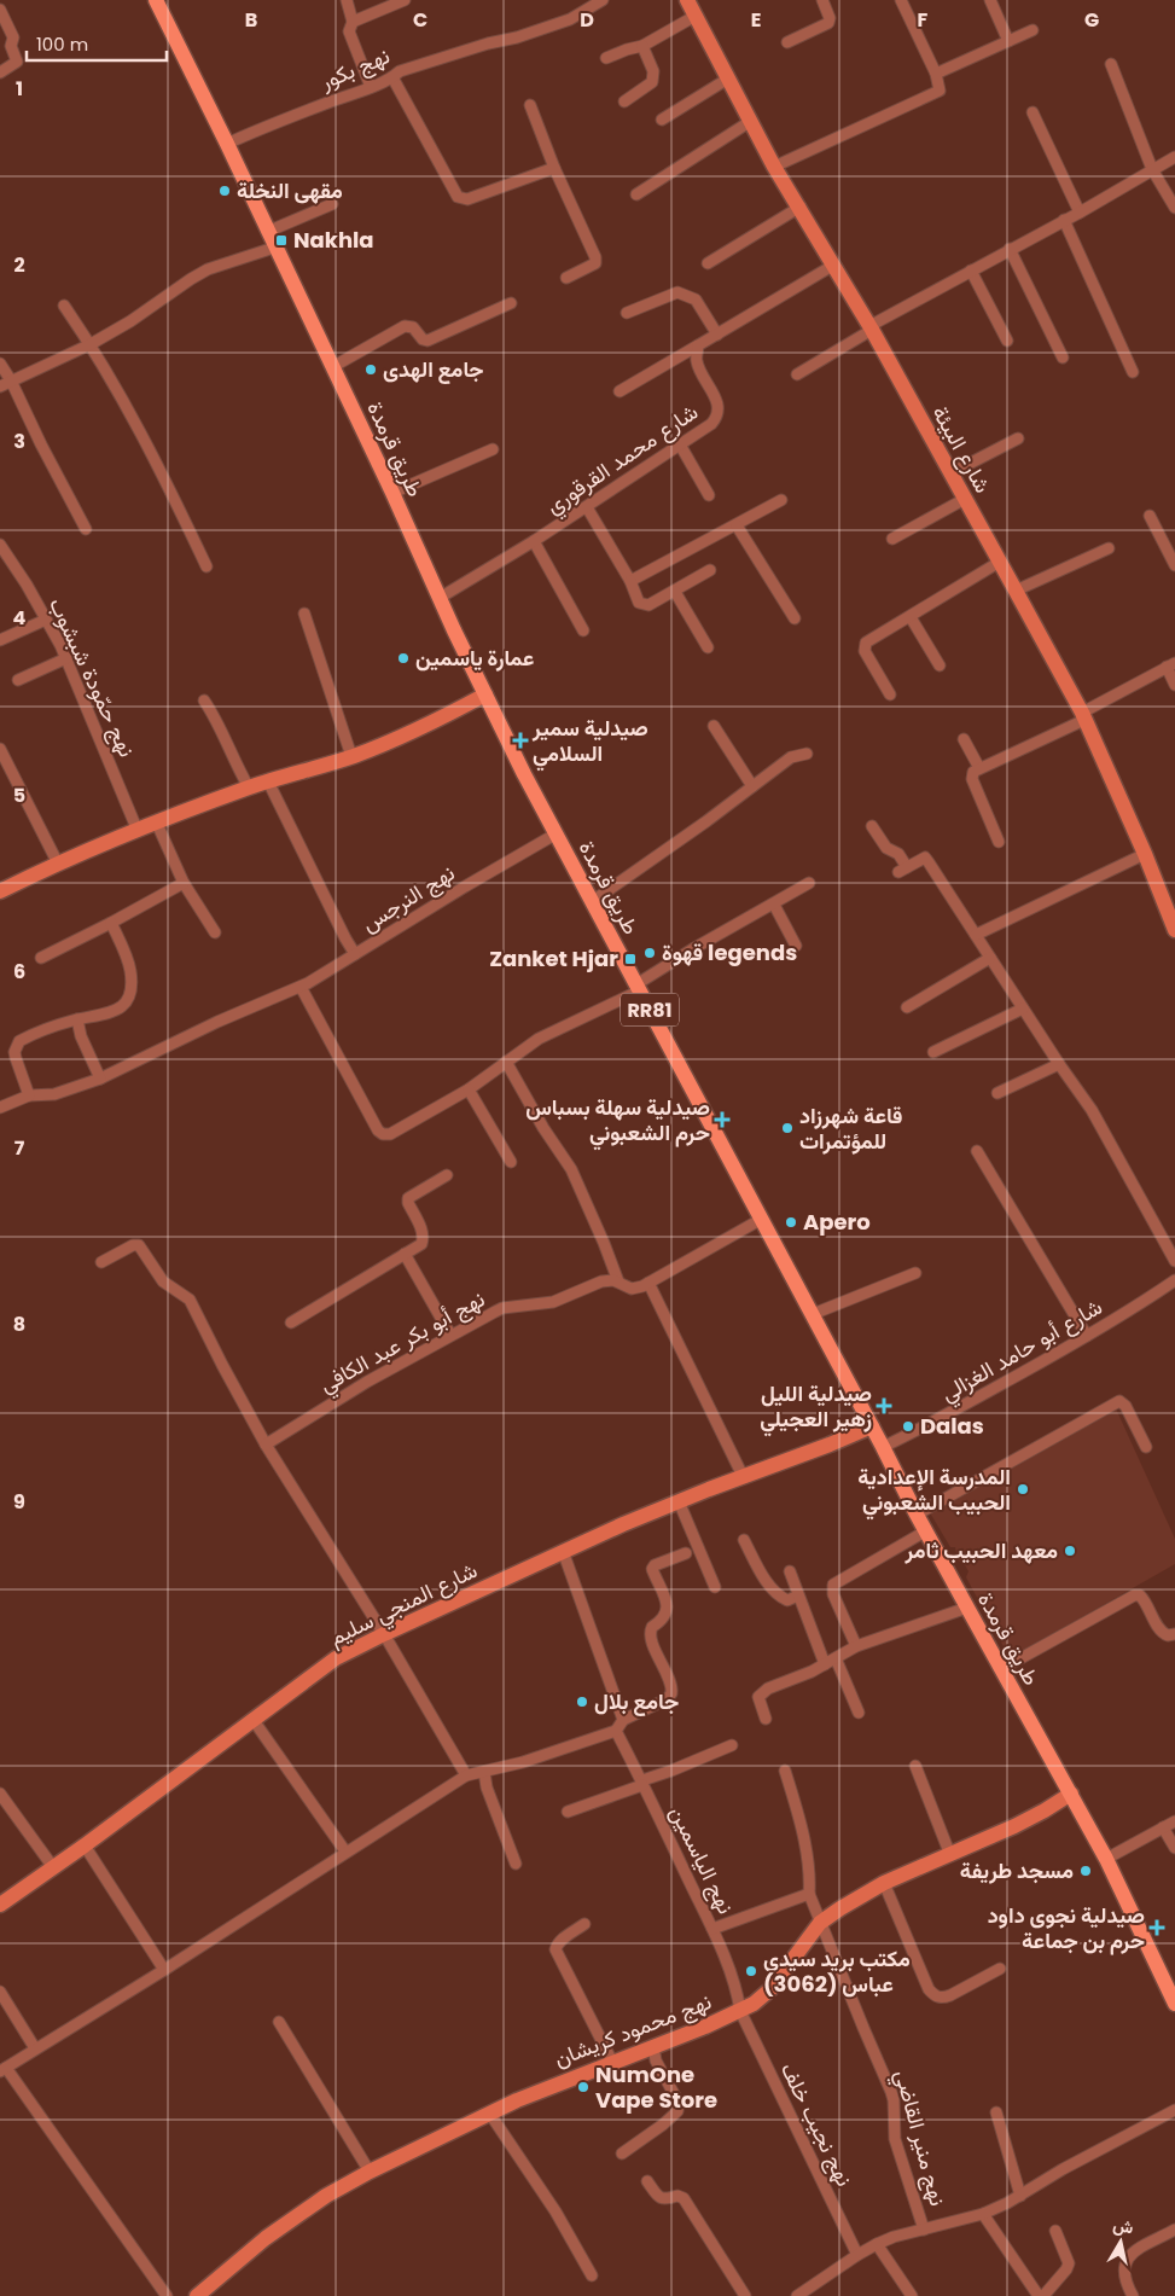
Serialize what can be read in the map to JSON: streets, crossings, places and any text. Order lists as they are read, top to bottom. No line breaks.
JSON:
{"streets":{"main road":["طريق قرمدة","RR81"],"street":["نهج بكور","شارع البيئة","شارع محمد القرقوري","نهج حمّودة شبشوب","نهج النرجس","نهج أبو بكر عبد الكافي","شارع أبو حامد الغزالي","شارع المنجي سليم","نهج الياسمين","نهج محمود كريشان","نهج نجيب خلف","نهج منير القاضي"]},"crossings":[["نهج بكور","طريق قرمدة"],["طريق قرمدة","شارع محمد القرقوري"],["طريق قرمدة","نهج النرجس"],["طريق قرمدة","نهج أبو بكر عبد الكافي"],["طريق قرمدة","شارع أبو حامد الغزالي"],["طريق قرمدة","شارع المنجي سليم"],["طريق قرمدة","نهج محمود كريشان"],["نهج الياسمين","نهج محمود كريشان"],["نهج الياسمين","نهج نجيب خلف"],["نهج محمود كريشان","نهج نجيب خلف"],["نهج محمود كريشان","نهج منير القاضي"]],"places":{"other":["مقهى النخلة","جامع الهدى","عمارة ياسمين","قهوة legends","قاعة شهرزاد للمؤتمرات","Apero","Dalas","المدرسة الإعدادية الحبيب الشعبوني","معهد الحبيب ثامر","جامع بلال","مسجد طريفة","مكتب بريد سيدي عباس (3062)","NumOne Vape Store"],"transit":["Nakhla","Zanket Hjar"],"health":["صيدلية سمير السلامي","صيدلية سهلة بسباس حرم الشعبوني","صيدلية الليل زهير العجيلي","صيدلية نجوى داود حرم بن جماعة"]},"scale_bar":"100 m","north":"top","grid":{"columns":["B","C","D","E","F","G"],"rows":["1","2","3","4","5","6","7","8","9"]}}
